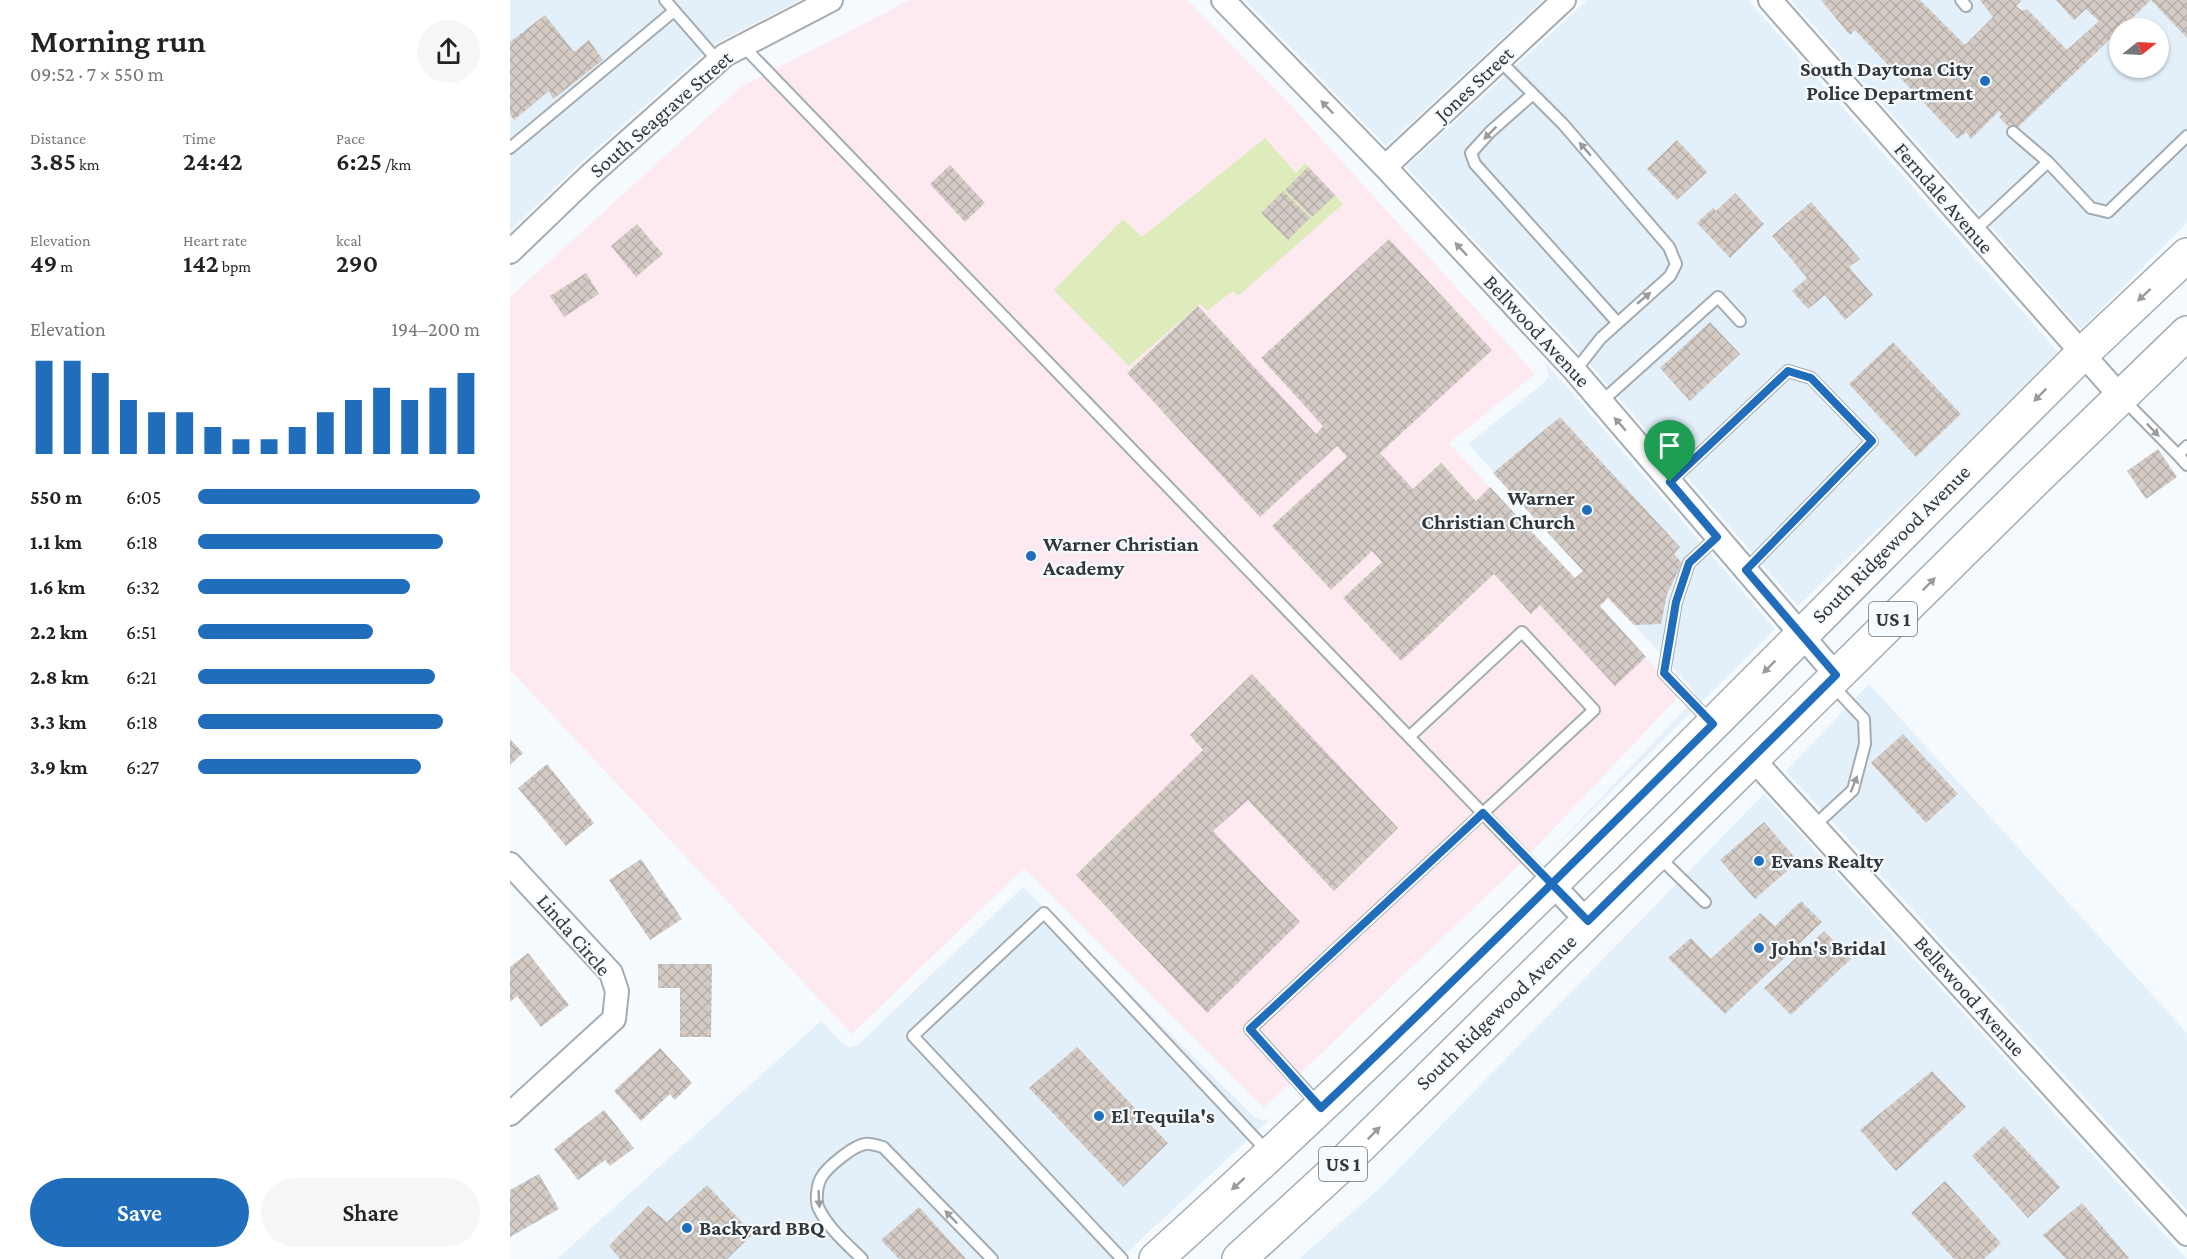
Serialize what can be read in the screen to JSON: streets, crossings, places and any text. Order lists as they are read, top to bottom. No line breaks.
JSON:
{"streets":{"main road":["South Ridgewood Avenue","US 1"],"street":["Jones Street","South Seagrave Street","Ferndale Avenue","Bellwood Avenue","Linda Circle","Bellewood Avenue"]},"crossings":[["Jones Street","Bellwood Avenue"],["Ferndale Avenue","South Ridgewood Avenue"],["Bellwood Avenue","South Ridgewood Avenue"],["South Ridgewood Avenue","Bellewood Avenue"]],"one_way":["Bellwood Avenue"],"places":["South Daytona City Police Department","Warner Christian Church","Warner Christian Academy","Evans Realty","John's Bridal","El Tequila's","Backyard BBQ"],"north":"right","page":{"heading":["Morning run","09:52 · 7 × 550 m"],"stats":[["Distance","3.85 km"],["Time","24:42"],["Pace","6:25 /km"],["Elevation","49 m"],["Heart rate","142 bpm"],["kcal","290"]],"chart":["Elevation","194–200 m"],"list":[{"name":"550 m","note":"6:05"},{"name":"1.1 km","note":"6:18"},{"name":"1.6 km","note":"6:32"},{"name":"2.2 km","note":"6:51"},{"name":"2.8 km","note":"6:21"},{"name":"3.3 km","note":"6:18"},{"name":"3.9 km","note":"6:27"}],"buttons":["Save","Share"]}}
